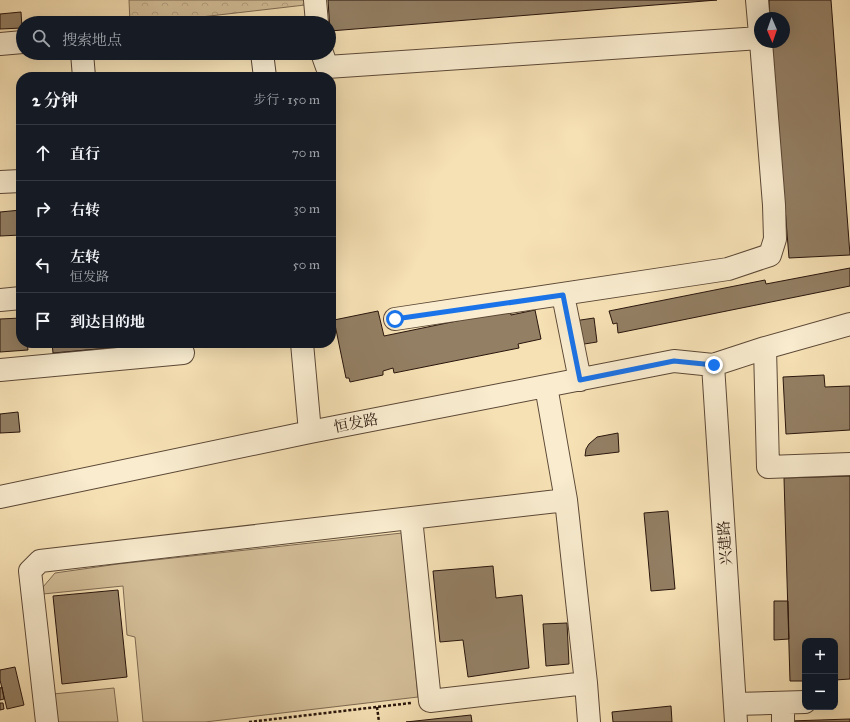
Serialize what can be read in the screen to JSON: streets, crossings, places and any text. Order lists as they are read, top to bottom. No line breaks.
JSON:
{"streets":{"street":["恒发路","兴建路"]},"crossings":[["恒发路","兴建路"]],"north":"bottom","page":{"search":"搜索地点","heading":["2 分钟","步行 · 150 m"],"list":[["直行","70 m"],["右转","30 m"],["左转","恒发路","50 m"],"到达目的地"],"map_buttons":["+","−"]}}
